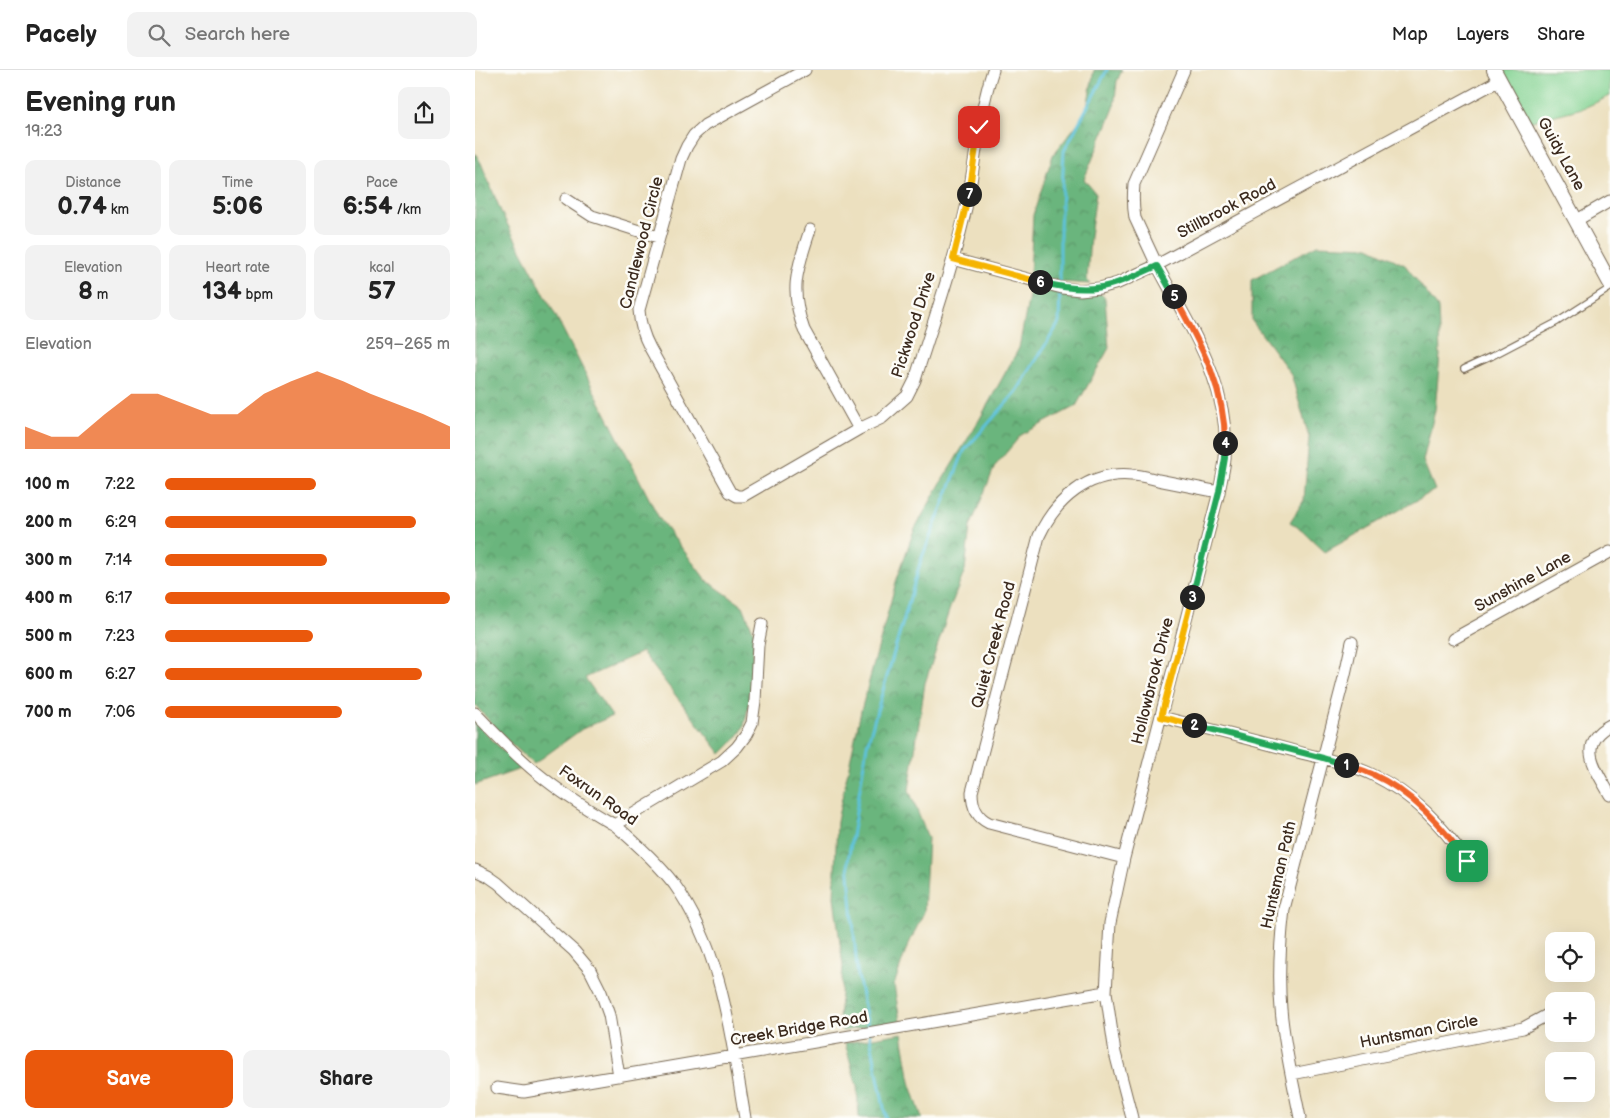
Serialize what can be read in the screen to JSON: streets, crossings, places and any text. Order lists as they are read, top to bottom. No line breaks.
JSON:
{"streets":{"street":["Guidy Lane","Stillbrook Road","Candlewood Circle","Pickwood Drive","Sunshine Lane","Quiet Creek Road","Hollowbrook Drive","Foxrun Road","Huntsman Path","Creek Bridge Road","Huntsman Circle"]},"crossings":[["Guidy Lane","Stillbrook Road"],["Stillbrook Road","Pickwood Drive"],["Stillbrook Road","Hollowbrook Drive"],["Candlewood Circle","Pickwood Drive"],["Quiet Creek Road","Hollowbrook Drive"],["Hollowbrook Drive","Creek Bridge Road"],["Foxrun Road","Creek Bridge Road"],["Huntsman Path","Huntsman Circle"]],"page":{"header":"Pacely","search":"Search here","nav":["Map","Layers","Share"],"heading":["Evening run","19:23"],"stats":[["Distance","0.74 km"],["Time","5:06"],["Pace","6:54 /km"],["Elevation","8 m"],["Heart rate","134 bpm"],["kcal","57"]],"pins":["7","6","5","4","3","2","1"],"chart":["Elevation","259–265 m"],"list":[{"name":"100 m","note":"7:22"},{"name":"200 m","note":"6:29"},{"name":"300 m","note":"7:14"},{"name":"400 m","note":"6:17"},{"name":"500 m","note":"7:23"},{"name":"600 m","note":"6:27"},{"name":"700 m","note":"7:06"}],"map_buttons":["+","−"],"buttons":["Save","Share"]}}
